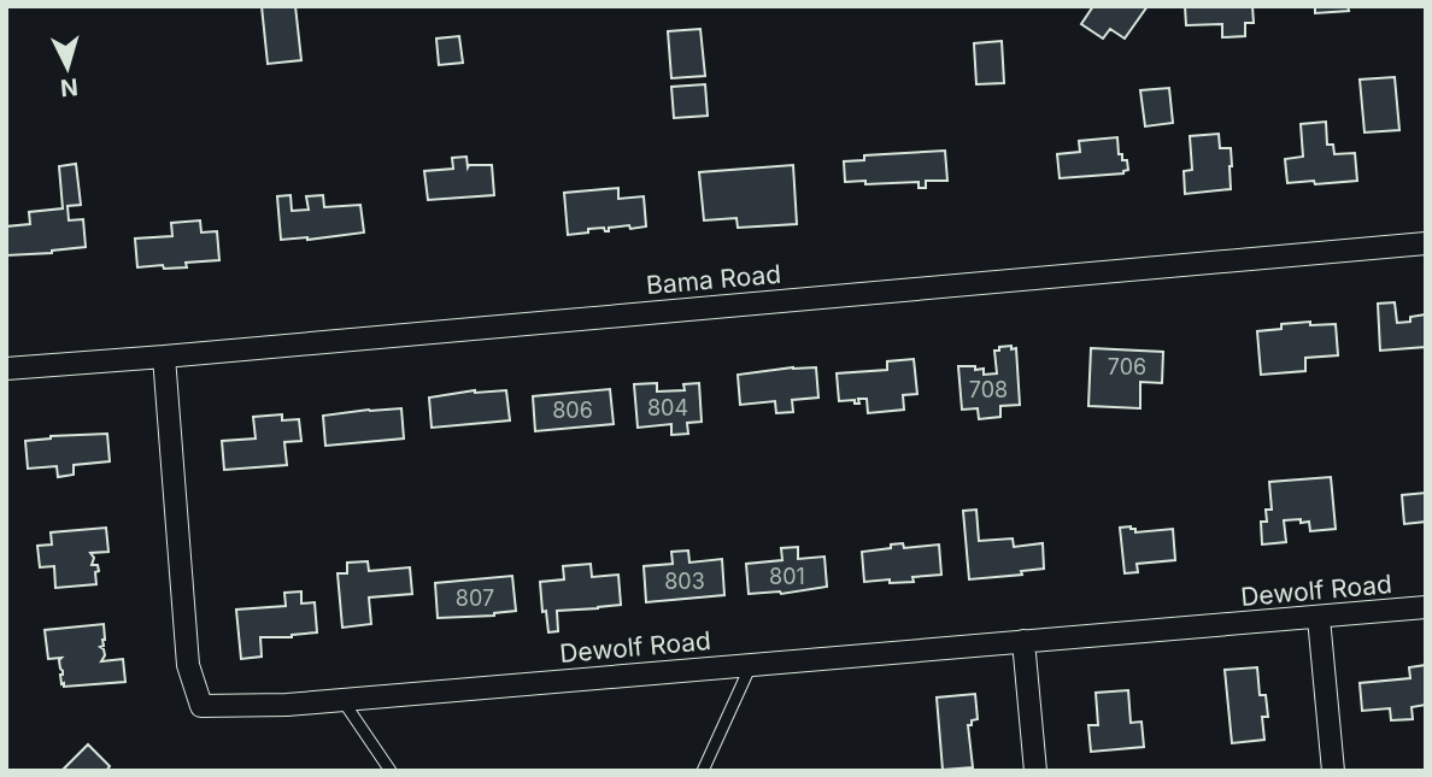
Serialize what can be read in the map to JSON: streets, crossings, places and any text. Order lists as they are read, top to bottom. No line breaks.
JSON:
{"streets":{"street":["Bama Road","Dewolf Road"]},"crossings":[["Bama Road","Dewolf Road"]],"house_numbers":["706","708","804","806","801","803","807"],"north":"bottom"}
